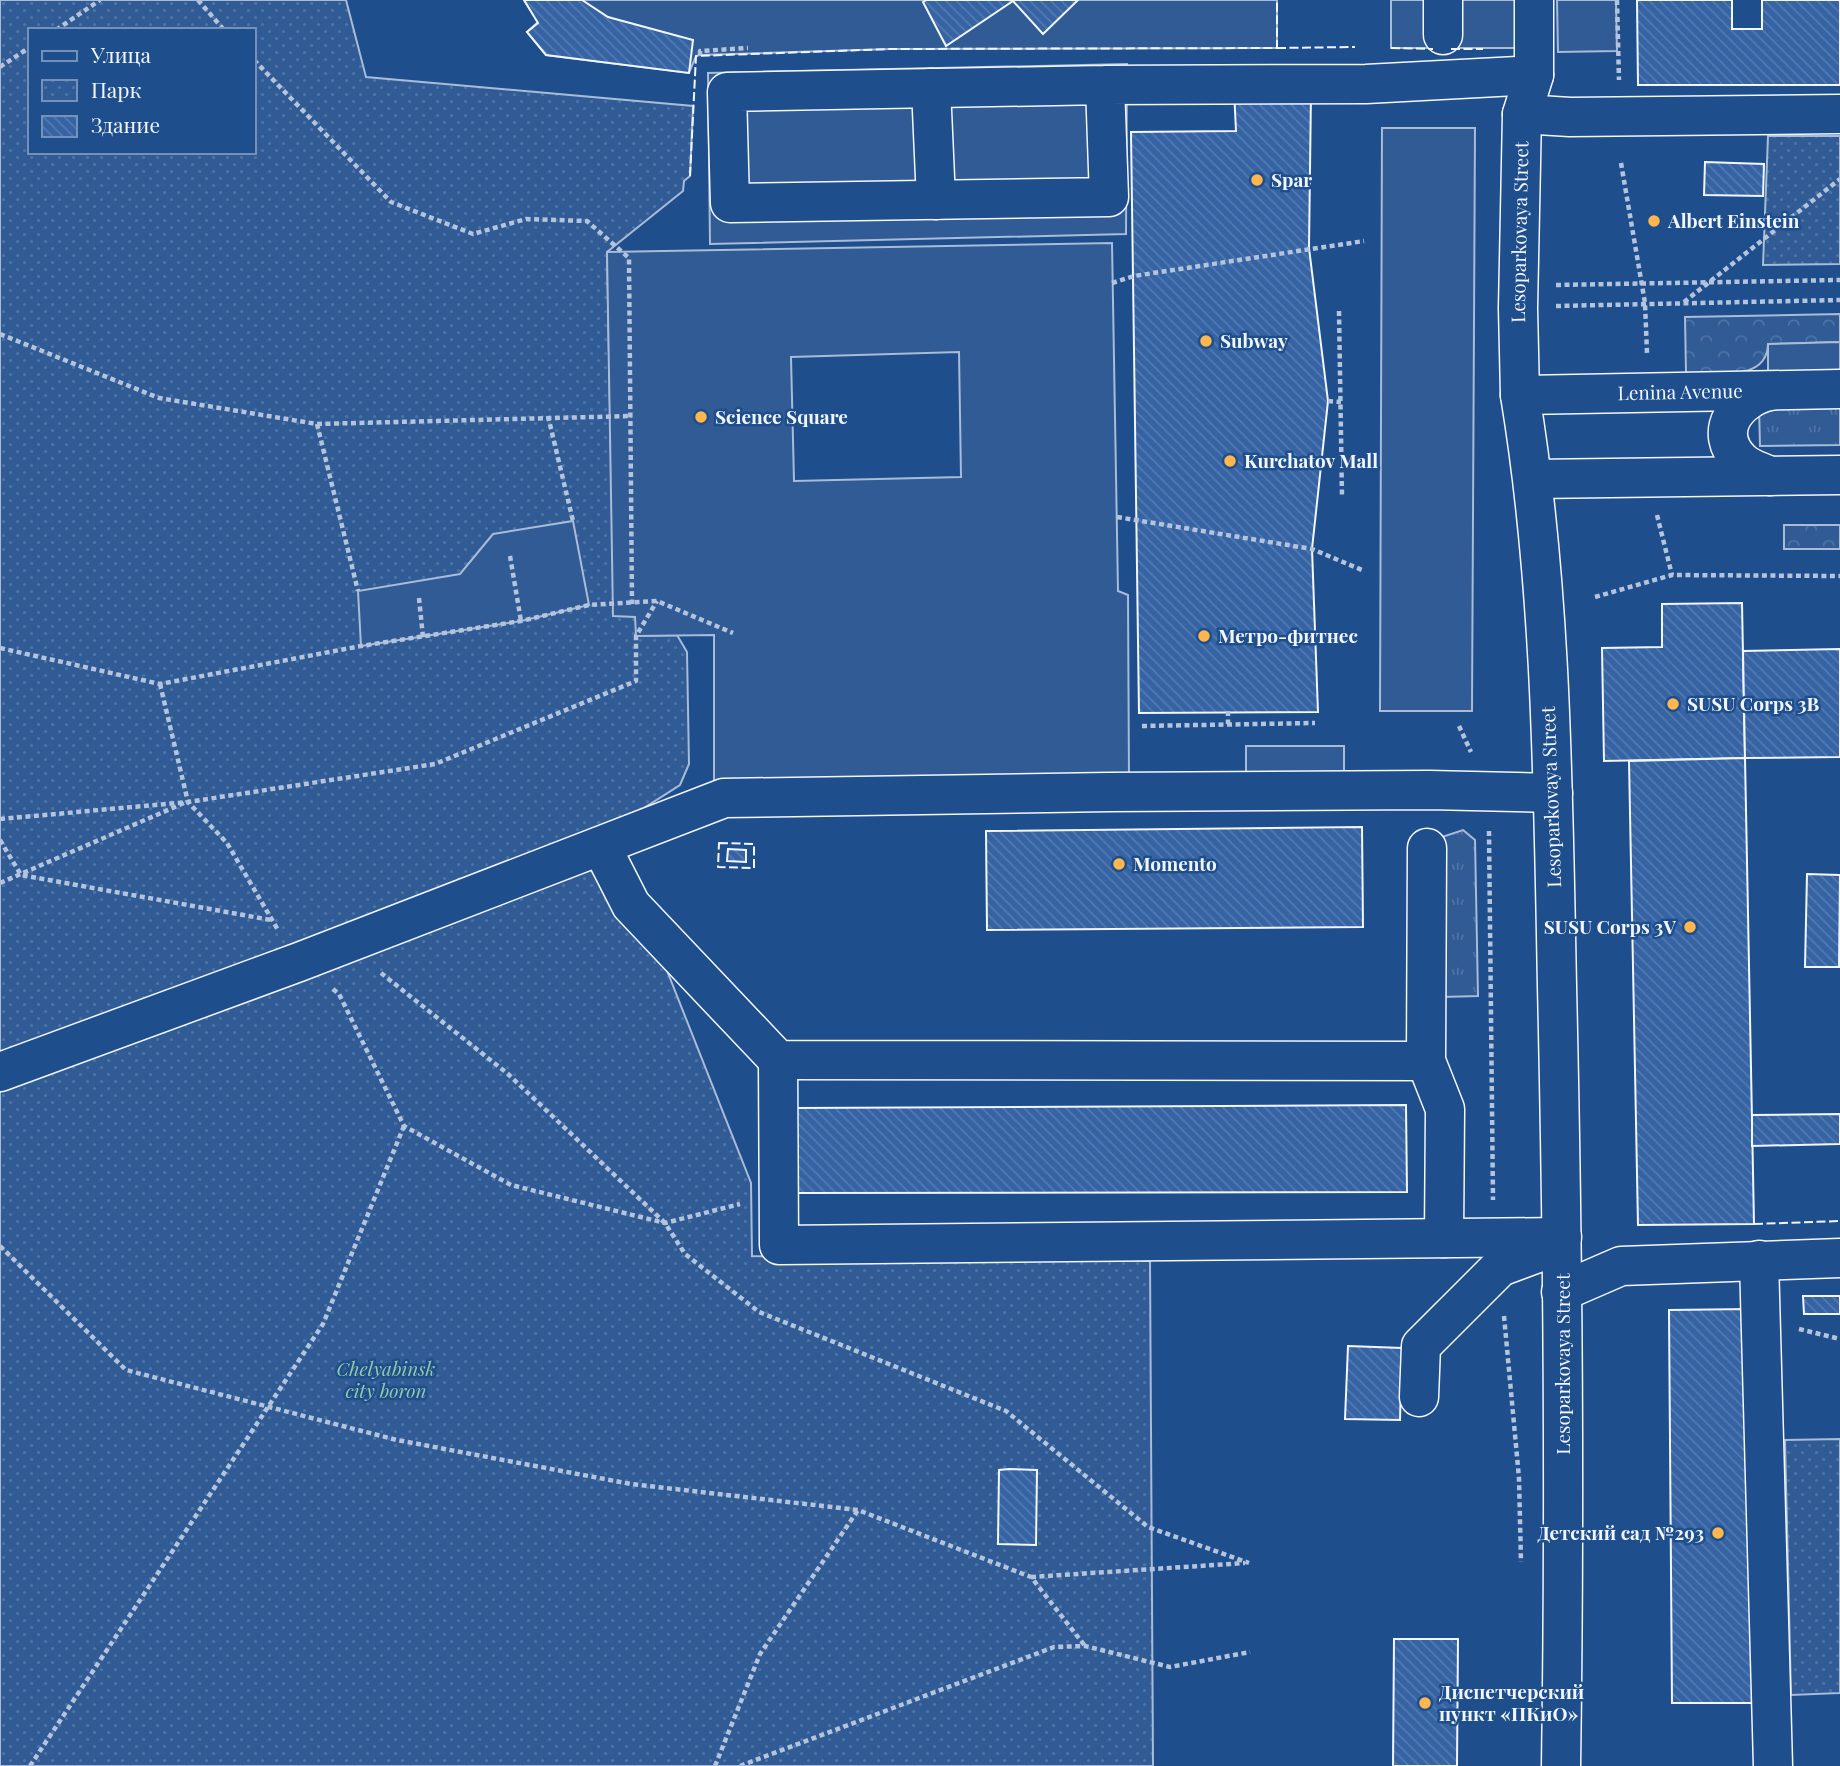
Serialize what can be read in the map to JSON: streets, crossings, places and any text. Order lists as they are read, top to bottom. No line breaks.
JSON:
{"streets":{"main road":["Lesoparkovaya Street","Lenina Avenue"]},"crossings":[["Lesoparkovaya Street","Lenina Avenue"]],"parks":["Chelyabinsk city boron"],"places":["Spar","Albert Einstein","Subway","Science Square","Kurchatov Mall","Метро-фитнес","SUSU Corps 3B","Momento","SUSU Corps 3V","Детский сад №293","Диспетчерский пункт «ПКиО»"],"legend":["Улица","Парк","Здание"]}
